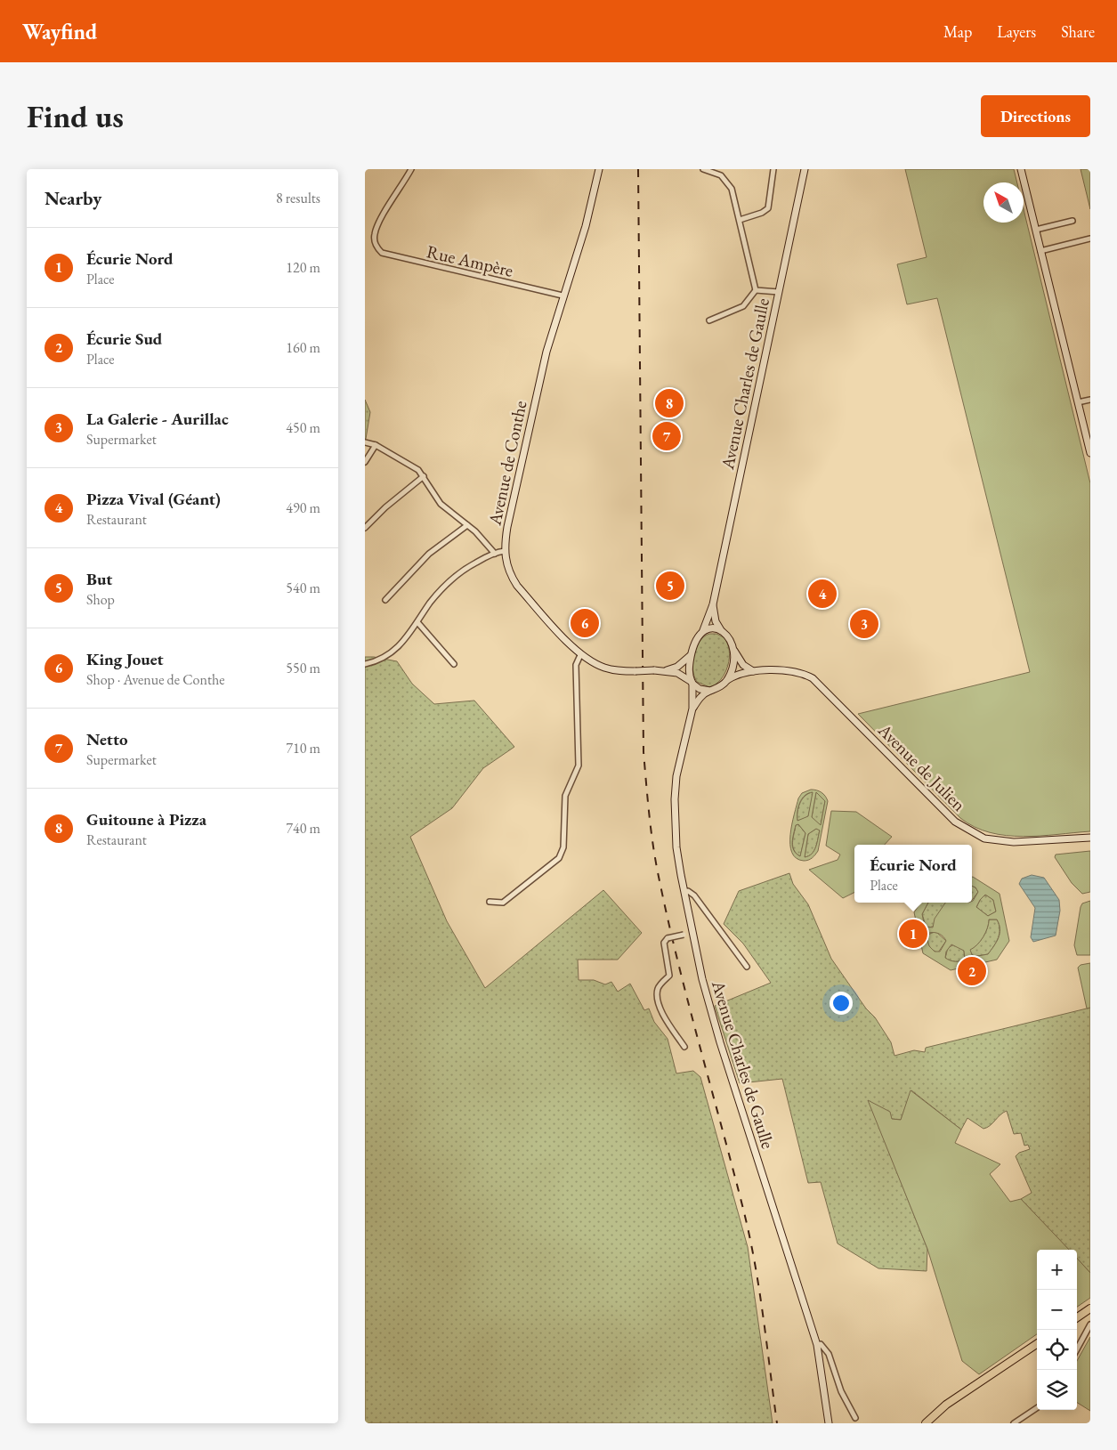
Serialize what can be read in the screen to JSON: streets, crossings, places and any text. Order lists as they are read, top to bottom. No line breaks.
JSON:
{"streets":{"main road":["Avenue Charles de Gaulle","Avenue de Conthe","Avenue de Julien"],"street":["Rue Ampère"]},"crossings":[["Rue Ampère","Avenue de Conthe"],["Avenue Charles de Gaulle","Avenue de Conthe"],["Avenue Charles de Gaulle","Avenue de Julien"],["Avenue de Conthe","Avenue de Julien"]],"north":"top left","page":{"header":"Wayfind","nav":["Map","Layers","Share"],"buttons":"Directions","title":"Find us","heading":["Nearby","8 results"],"list":[{"mark":"1","name":"Écurie Nord","note":"Place","value":"120 m"},{"mark":"2","name":"Écurie Sud","note":"Place","value":"160 m"},{"mark":"3","name":"La Galerie - Aurillac","note":"Supermarket","value":"450 m"},{"mark":"4","name":"Pizza Vival (Géant)","note":"Restaurant","value":"490 m"},{"mark":"5","name":"But","note":"Shop","value":"540 m"},{"mark":"6","name":"King Jouet","note":"Shop · Avenue de Conthe","value":"550 m"},{"mark":"7","name":"Netto","note":"Supermarket","value":"710 m"},{"mark":"8","name":"Guitoune à Pizza","note":"Restaurant","value":"740 m"}],"pins":["8","7","5","4","6","3","1","2"],"popup":["Écurie Nord","Place"],"map_buttons":["+","−"]}}
